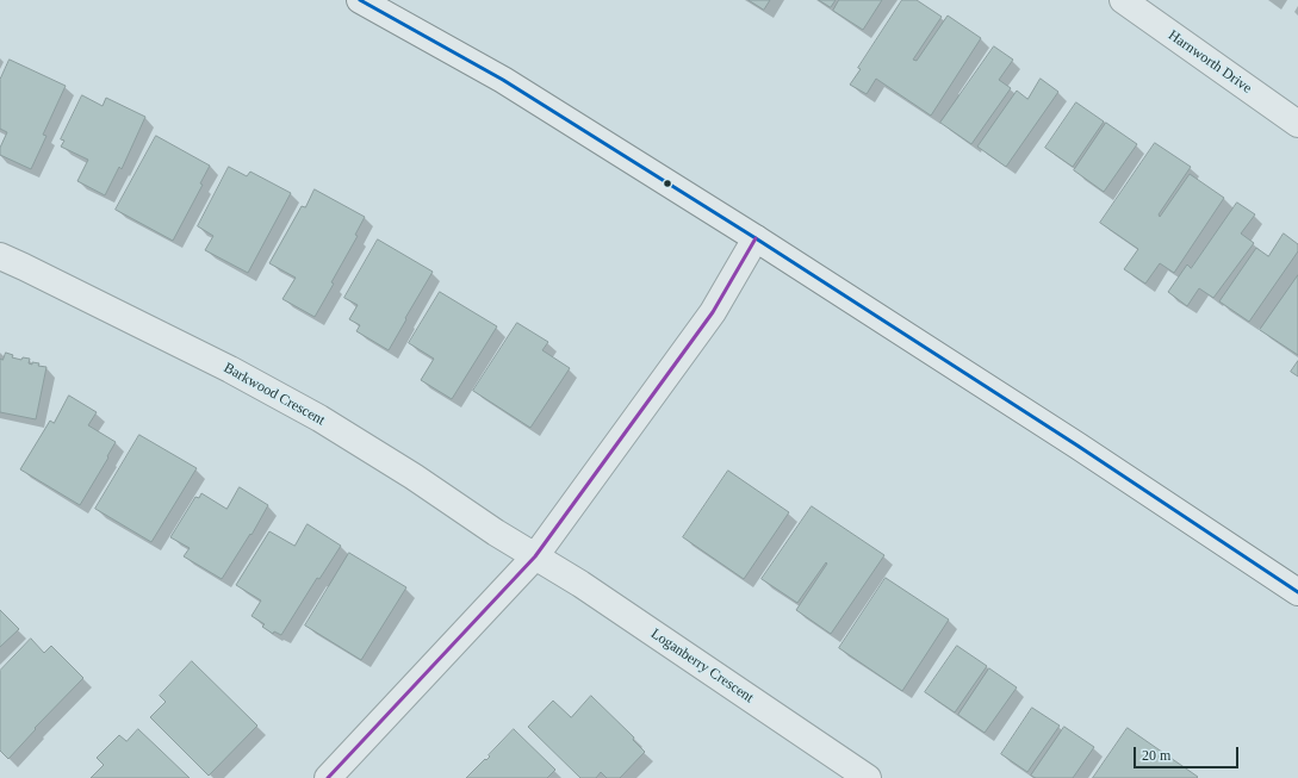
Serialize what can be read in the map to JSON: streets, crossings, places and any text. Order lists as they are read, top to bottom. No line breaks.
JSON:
{"streets":{"street":["Harnworth Drive","Barkwood Crescent","Loganberry Crescent"]},"crossings":[["Barkwood Crescent","Loganberry Crescent"]],"scale_bar":"20 m"}
